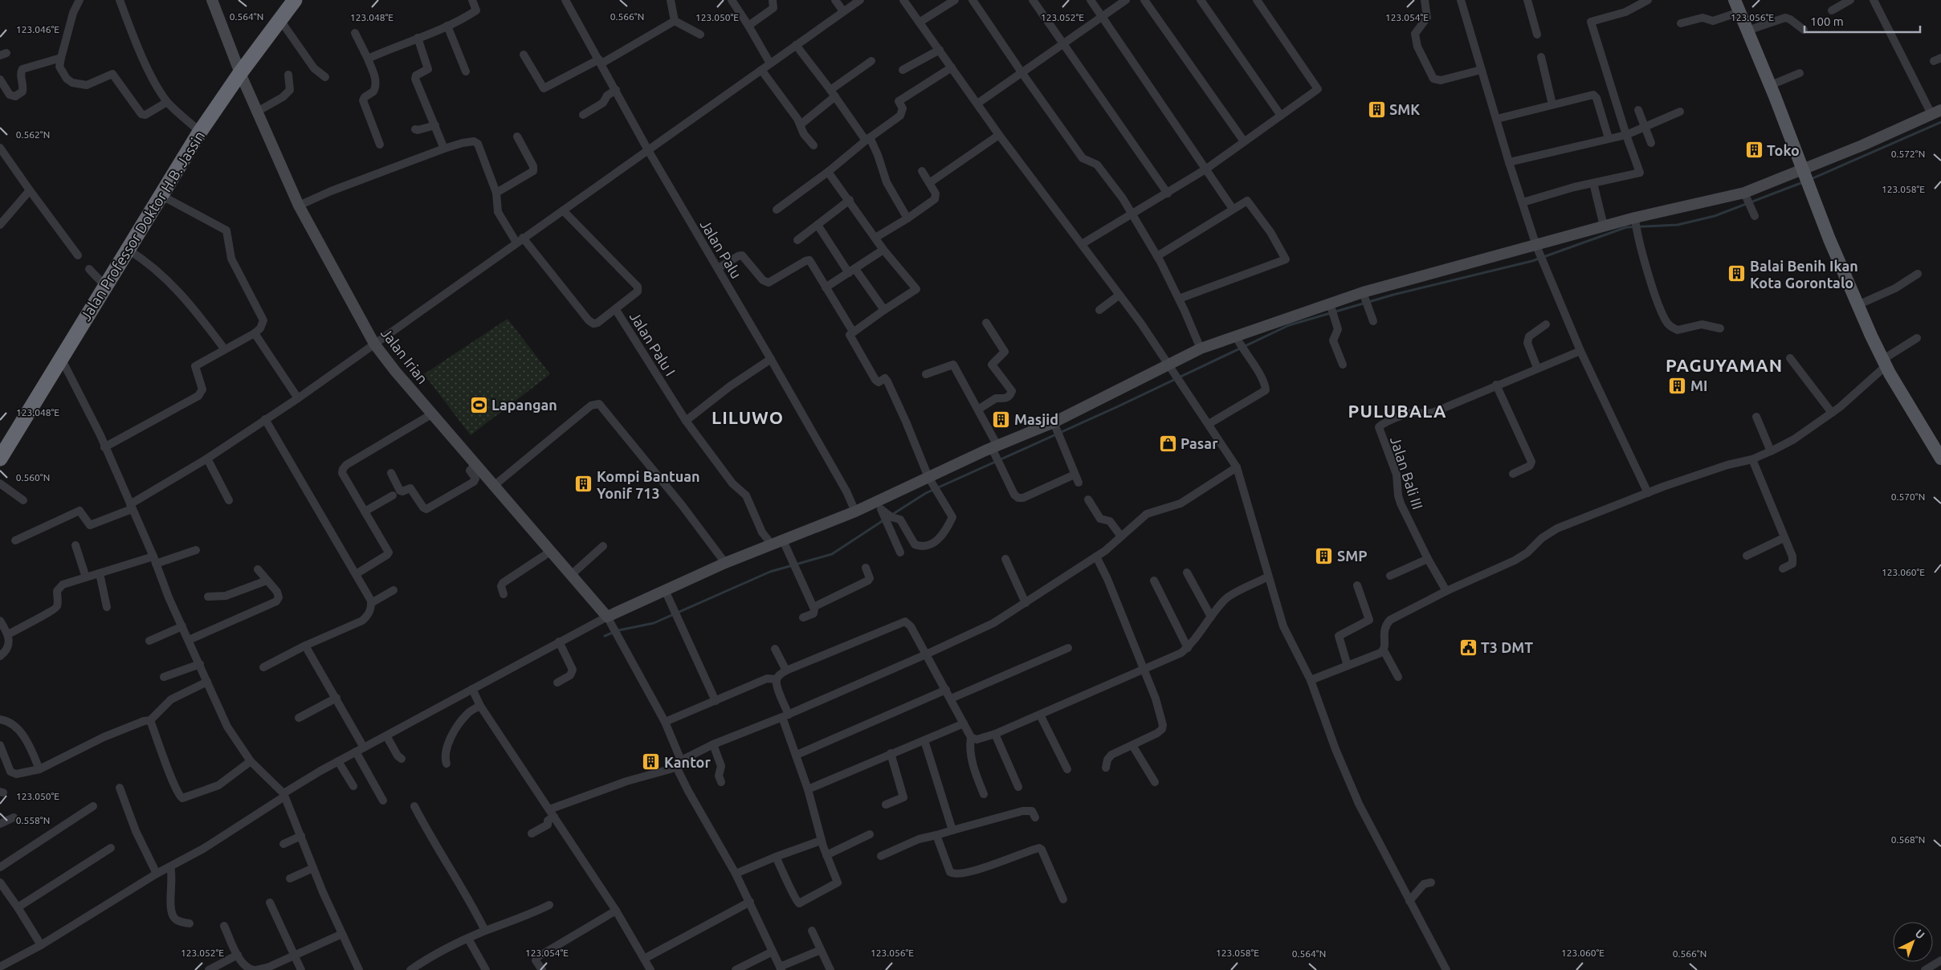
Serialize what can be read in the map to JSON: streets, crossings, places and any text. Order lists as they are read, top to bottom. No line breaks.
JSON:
{"streets":{"highway":["Jalan Professor Doktor H.B. Jassin"],"street":["Jalan Palu","Jalan Palu I","Jalan Irian","Jalan Bali III"]},"crossings":[["Jalan Professor Doktor H.B. Jassin","Jalan Irian"]],"districts":["PAGUYAMAN","PULUBALA","LILUWO"],"places":{"building":["SMK","Toko","Balai Benih Ikan Kota Gorontalo","MI","Masjid","Kompi Bantuan Yonif 713","SMP","Kantor"],"sports":["Lapangan"],"shop":["Pasar"],"public building":["T3 DMT"]},"scale_bar":"100 m","north":"top right","coordinates":["0.564°N","0.566°N","123.048°E","123.050°E","123.054°E","123.052°E","123.056°E","123.046°E","0.562°N","0.572°N","123.058°E","0.560°N","0.570°N","123.060°E","0.558°N","0.568°N"]}
